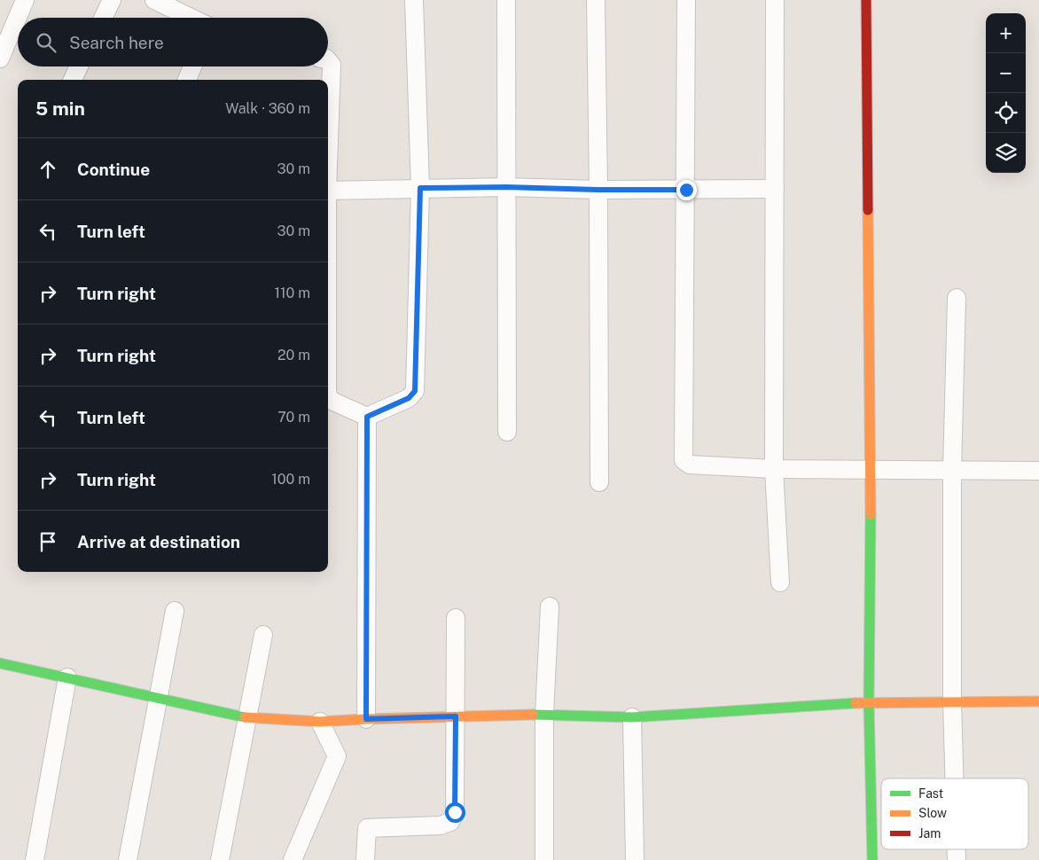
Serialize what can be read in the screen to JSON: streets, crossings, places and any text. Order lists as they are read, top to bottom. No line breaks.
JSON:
{"legend":["Fast","Slow","Jam"],"page":{"map_buttons":["+","−"],"search":"Search here","heading":["5 min","Walk · 360 m"],"list":[["Continue","30 m"],["Turn left","30 m"],["Turn right","110 m"],["Turn right","20 m"],["Turn left","70 m"],["Turn right","100 m"],"Arrive at destination"]}}
